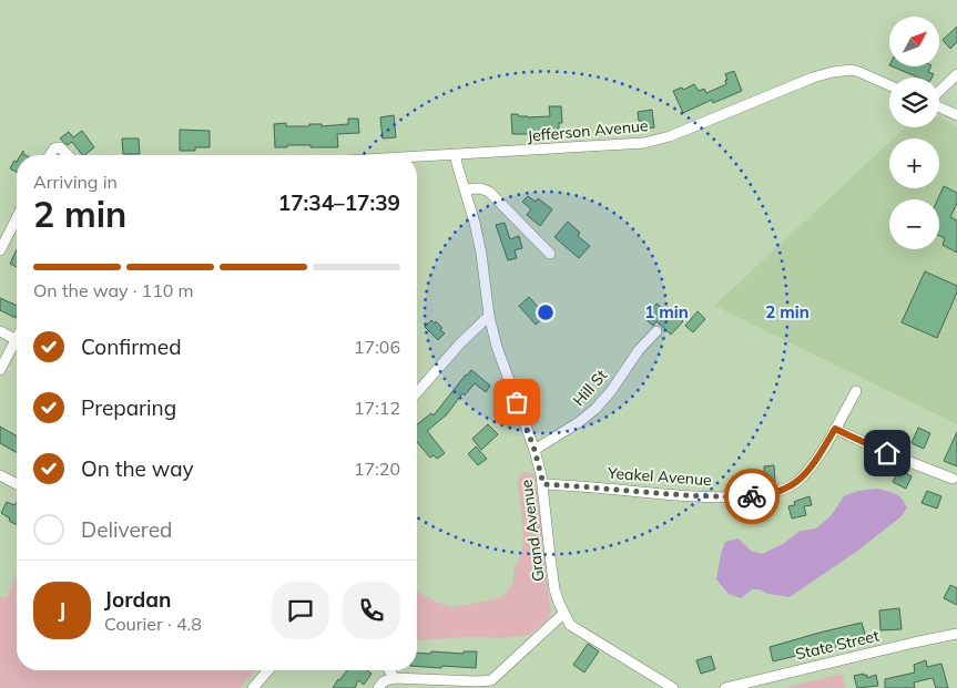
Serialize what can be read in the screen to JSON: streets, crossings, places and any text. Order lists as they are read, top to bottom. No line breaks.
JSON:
{"streets":{"street":["Jefferson Avenue","Hill St","Yeakel Avenue","Grand Avenue","State Street"]},"crossings":[["Jefferson Avenue","Grand Avenue"],["Hill St","Grand Avenue"],["Yeakel Avenue","Grand Avenue"]],"north":"top right","page":{"map_buttons":["+","−"],"heading":["2 min","Arriving in","17:34–17:39"],"panel":["Jordan","Courier · 4.8"],"bar":"On the way · 110 m","list":[["Confirmed","17:06"],["Preparing","17:12"],["On the way","17:20"],"Delivered"],"round":"J"},"rings":["1 min","2 min"]}
